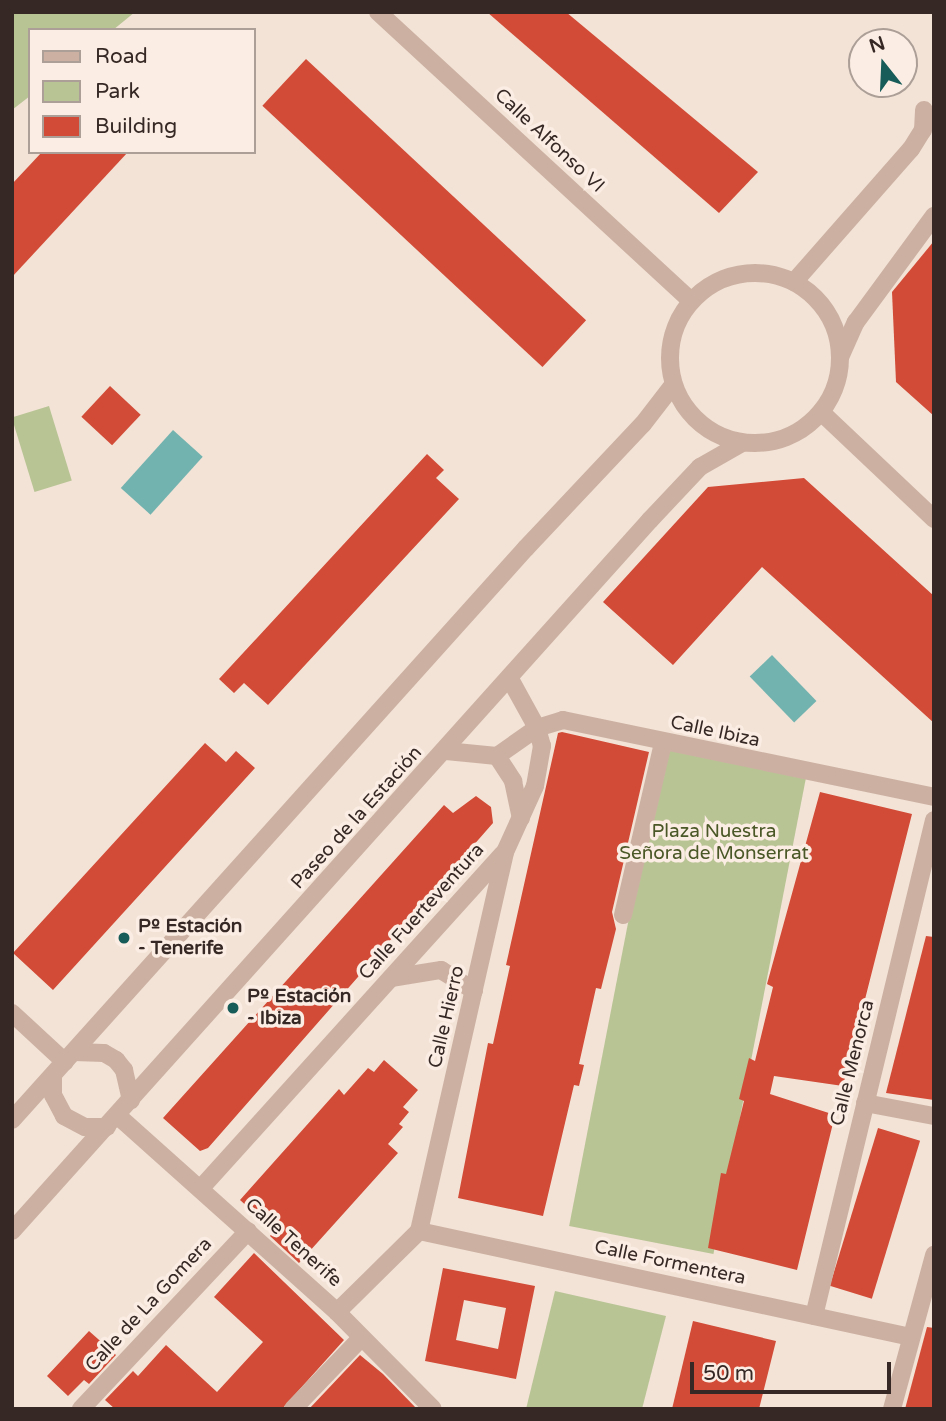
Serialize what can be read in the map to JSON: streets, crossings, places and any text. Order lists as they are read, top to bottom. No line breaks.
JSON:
{"streets":{"street":["Calle Alfonso VI","Calle Ibiza","Paseo de la Estación","Calle Fuerteventura","Calle Hierro","Calle Menorca","Calle Tenerife","Calle Formentera","Calle de La Gomera"]},"crossings":[["Calle Alfonso VI","Paseo de la Estación"],["Calle Ibiza","Calle Hierro"],["Paseo de la Estación","Calle Tenerife"],["Calle Fuerteventura","Calle Hierro"],["Calle Fuerteventura","Calle Tenerife"],["Calle Hierro","Calle Formentera"],["Calle Menorca","Calle Formentera"],["Calle Tenerife","Calle de La Gomera"]],"parks":["Plaza Nuestra Señora de Monserrat"],"places":["Pº Estación - Tenerife","Pº Estación - Ibiza"],"legend":["Road","Park","Building"],"scale_bar":"50 m","north":"top"}
